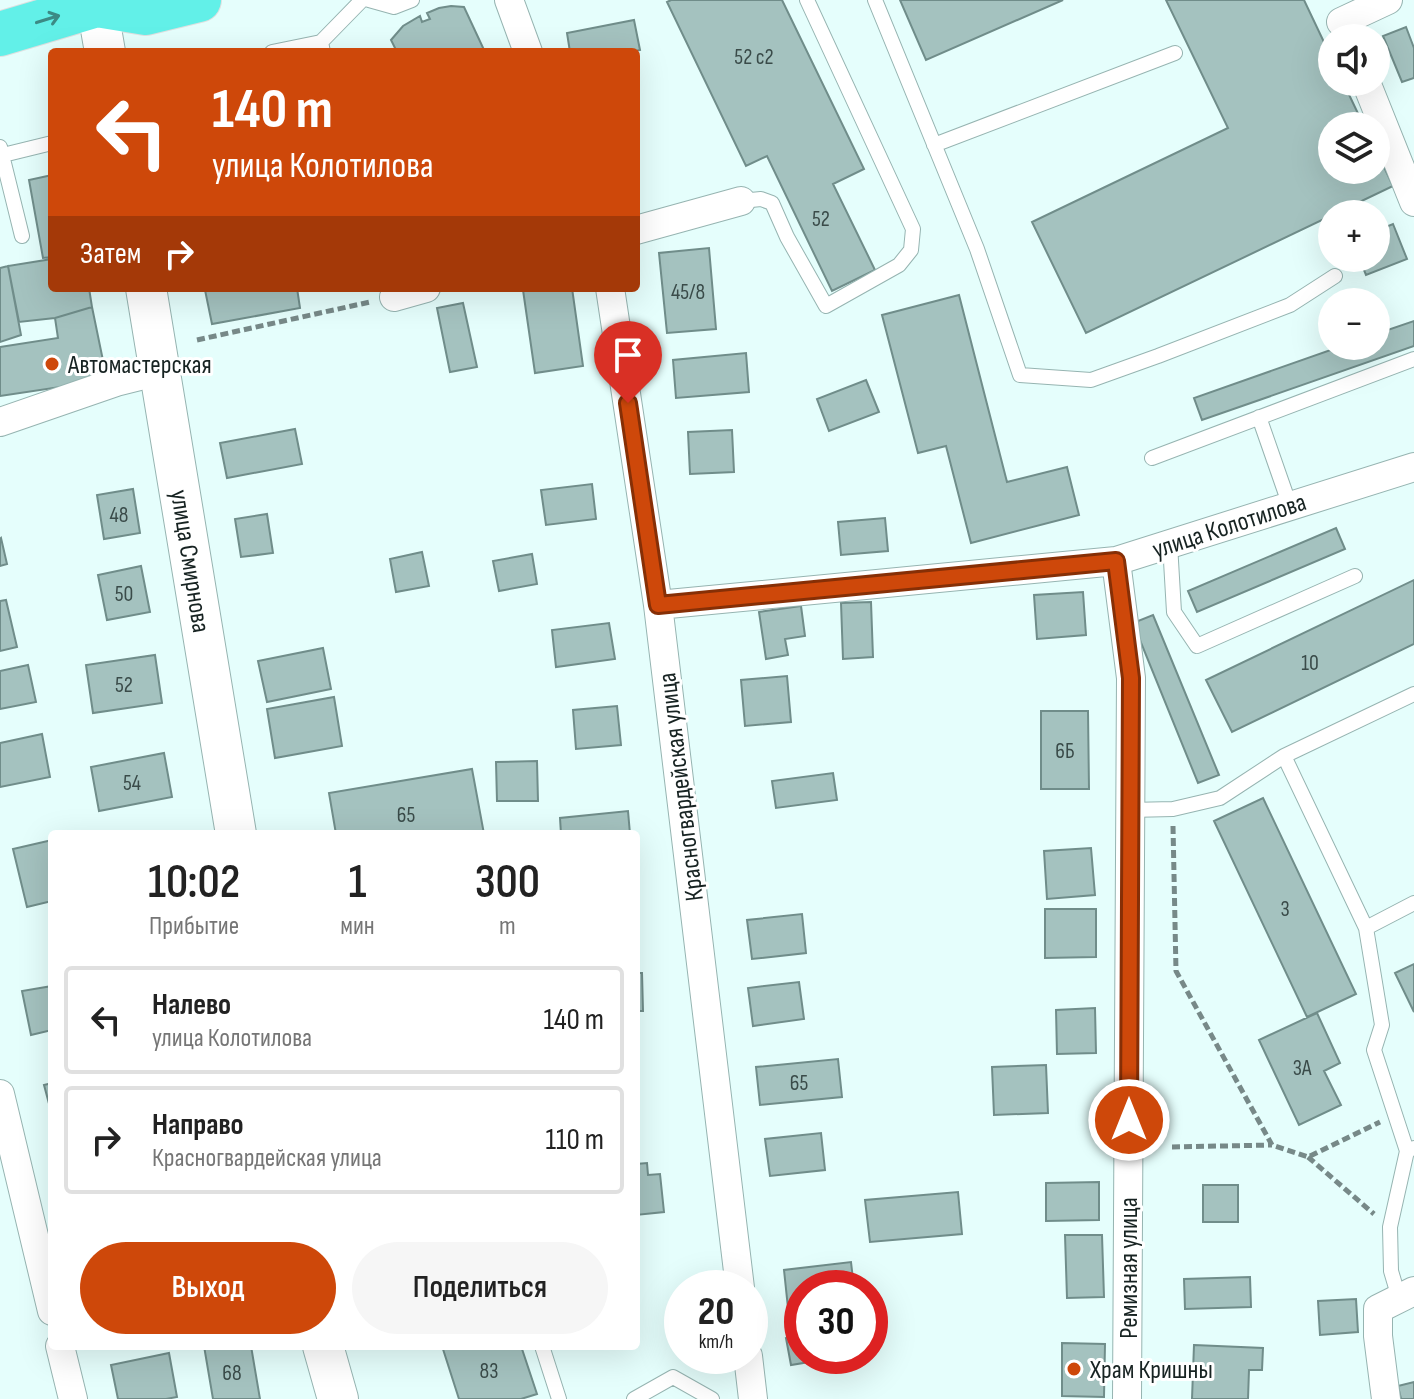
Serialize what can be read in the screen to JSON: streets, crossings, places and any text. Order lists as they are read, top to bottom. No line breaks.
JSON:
{"streets":{"main road":["улица Смирнова"],"street":["улица Колотилова","Красногвардейская улица","Ремизная улица"]},"crossings":[["улица Колотилова","Красногвардейская улица"],["улица Колотилова","Ремизная улица"]],"places":["Автомастерская","Храм Кришны"],"house_numbers":["52 с2","52","45/8","48","50","10","52","6Б","54","65","3","3А","65","83","68"],"page":{"map_buttons":["+","−"],"turn":["140 m","улица Колотилова"],"then":"Затем","eta":["10:02","Прибытие","1","мин","300","m"],"list":[{"name":"Налево","note":"улица Колотилова","value":"140 m"},{"name":"Направо","note":"Красногвардейская улица","value":"110 m"}],"buttons":["Выход","Поделиться"],"speed":"20 km/h","limit":"30"}}
